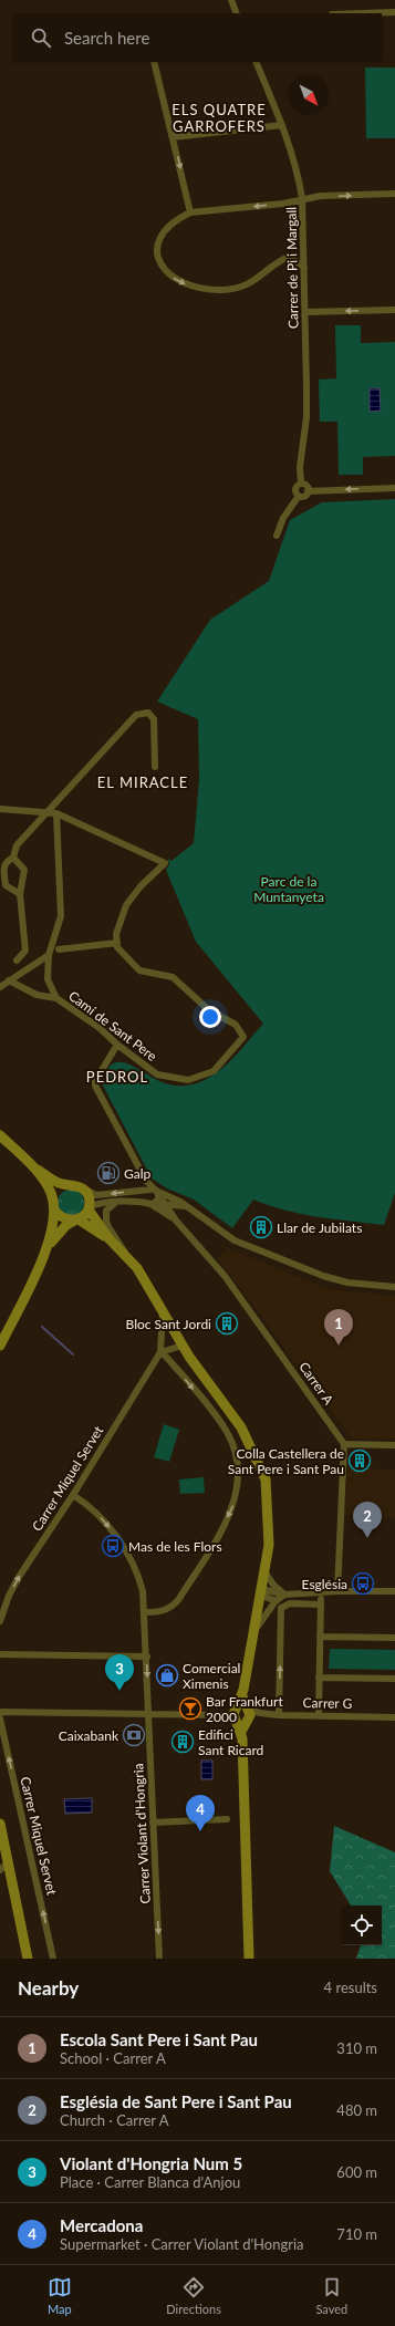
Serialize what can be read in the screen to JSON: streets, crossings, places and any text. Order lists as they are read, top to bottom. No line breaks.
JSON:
{"streets":{"street":["Carrer de Pi i Margall","Camí de Sant Pere","Carrer A","Carrer Miquel Servet","Carrer G","Carrer Violant d'Hongria"]},"crossings":[["Carrer Miquel Servet","Carrer Violant d'Hongria"]],"one_way":["Carrer Violant d'Hongria"],"districts":["ELS QUATRE GARROFERS","EL MIRACLE","PEDROL"],"parks":["Parc de la Muntanyeta"],"places":{"fuel station":["Galp"],"building":["Llar de Jubilats","Bloc Sant Jordi","Colla Castellera de Sant Pere i Sant Pau","Edifici Sant Ricard"],"bus stop":["Mas de les Flors","Església"],"shop":["Comercial Ximenis"],"bar":["Bar Frankfurt 2000"],"bank":["Caixabank"]},"north":"bottom right","page":{"search":"Search here","pins":["1","2","3","4"],"heading":["Nearby","4 results"],"list":[{"mark":"1","name":"Escola Sant Pere i Sant Pau","note":"School · Carrer A","value":"310 m"},{"mark":"2","name":"Església de Sant Pere i Sant Pau","note":"Church · Carrer A","value":"480 m"},{"mark":"3","name":"Violant d'Hongria Num 5","note":"Place · Carrer Blanca d'Anjou","value":"600 m"},{"mark":"4","name":"Mercadona","note":"Supermarket · Carrer Violant d'Hongria","value":"710 m"}],"nav":["Map","Directions","Saved"]}}
